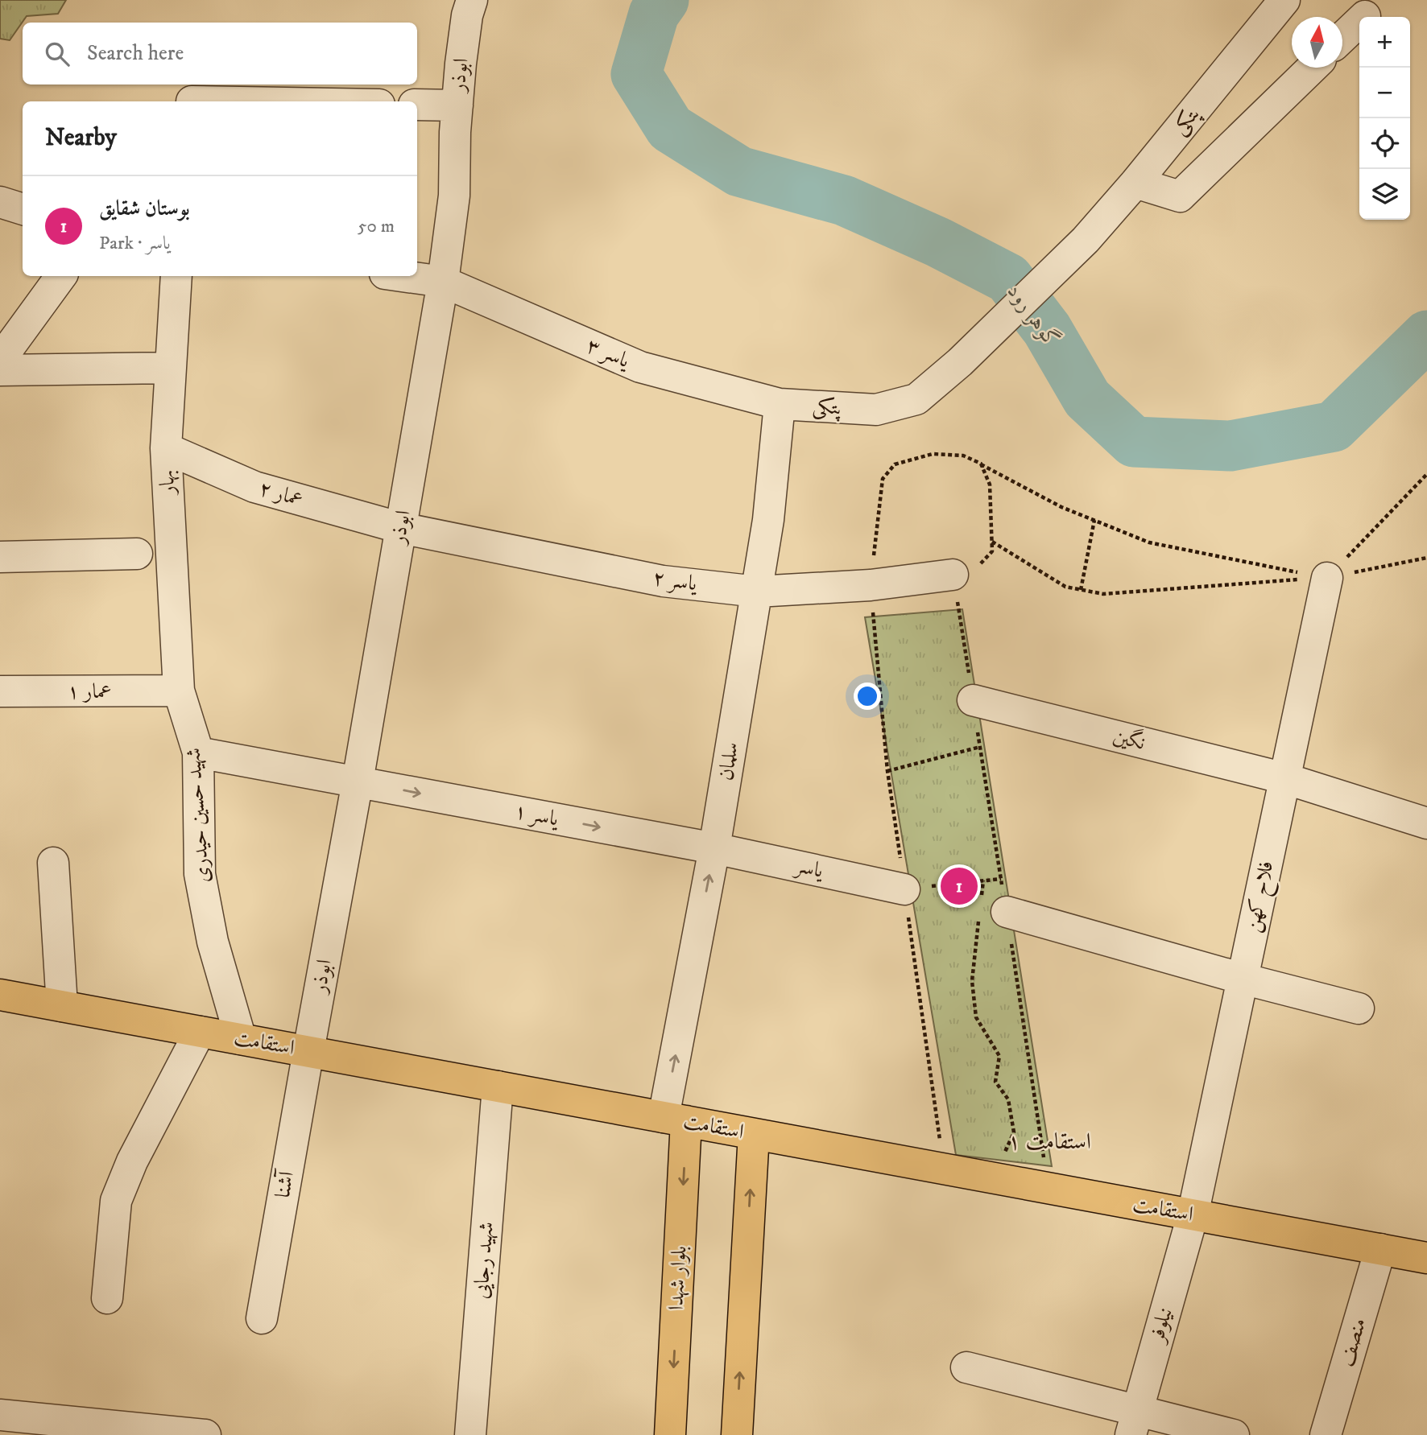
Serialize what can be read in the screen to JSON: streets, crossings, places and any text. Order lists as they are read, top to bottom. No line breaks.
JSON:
{"streets":{"main road":["استقامت","بلوار شهدا"],"street":["ابوذر","پتکی","یاسر ۳","بهار","عمار ۲","یاسر ۲","عمار ۱","نگین","سلمان","شهید حسین حیدری","یاسر ۱","یاسر","فلاح کهن","آشنا","شهید رجایی","نیلوفر","منصف"]},"crossings":[["ابوذر","یاسر ۳"],["ابوذر","عمار ۲"],["ابوذر","یاسر ۲"],["ابوذر","یاسر ۱"],["ابوذر","استقامت"],["ابوذر","آشنا"],["پتکی","یاسر ۳"],["پتکی","سلمان"],["یاسر ۳","سلمان"],["بهار","عمار ۲"],["بهار","عمار ۱"],["بهار","شهید حسین حیدری"],["عمار ۲","یاسر ۲"],["یاسر ۲","سلمان"],["عمار ۱","شهید حسین حیدری"],["نگین","فلاح کهن"],["سلمان","یاسر ۱"],["سلمان","یاسر"],["سلمان","استقامت"],["سلمان","بلوار شهدا"],["شهید حسین حیدری","استقامت"],["یاسر ۱","یاسر"],["فلاح کهن","استقامت"],["فلاح کهن","نیلوفر"],["استقامت","آشنا"],["استقامت","شهید رجایی"],["استقامت","بلوار شهدا"],["استقامت","نیلوفر"],["استقامت","منصف"]],"one_way":["سلمان","یاسر ۱"],"districts":["استقامت ۱"],"water":["گوهر رود"],"north":"top","page":{"map_buttons":["+","−"],"search":"Search here","heading":"Nearby","list":[{"mark":"1","name":"بوستان شقایق","note":"Park · یاسر","value":"50 m"}],"pins":"1"}}
